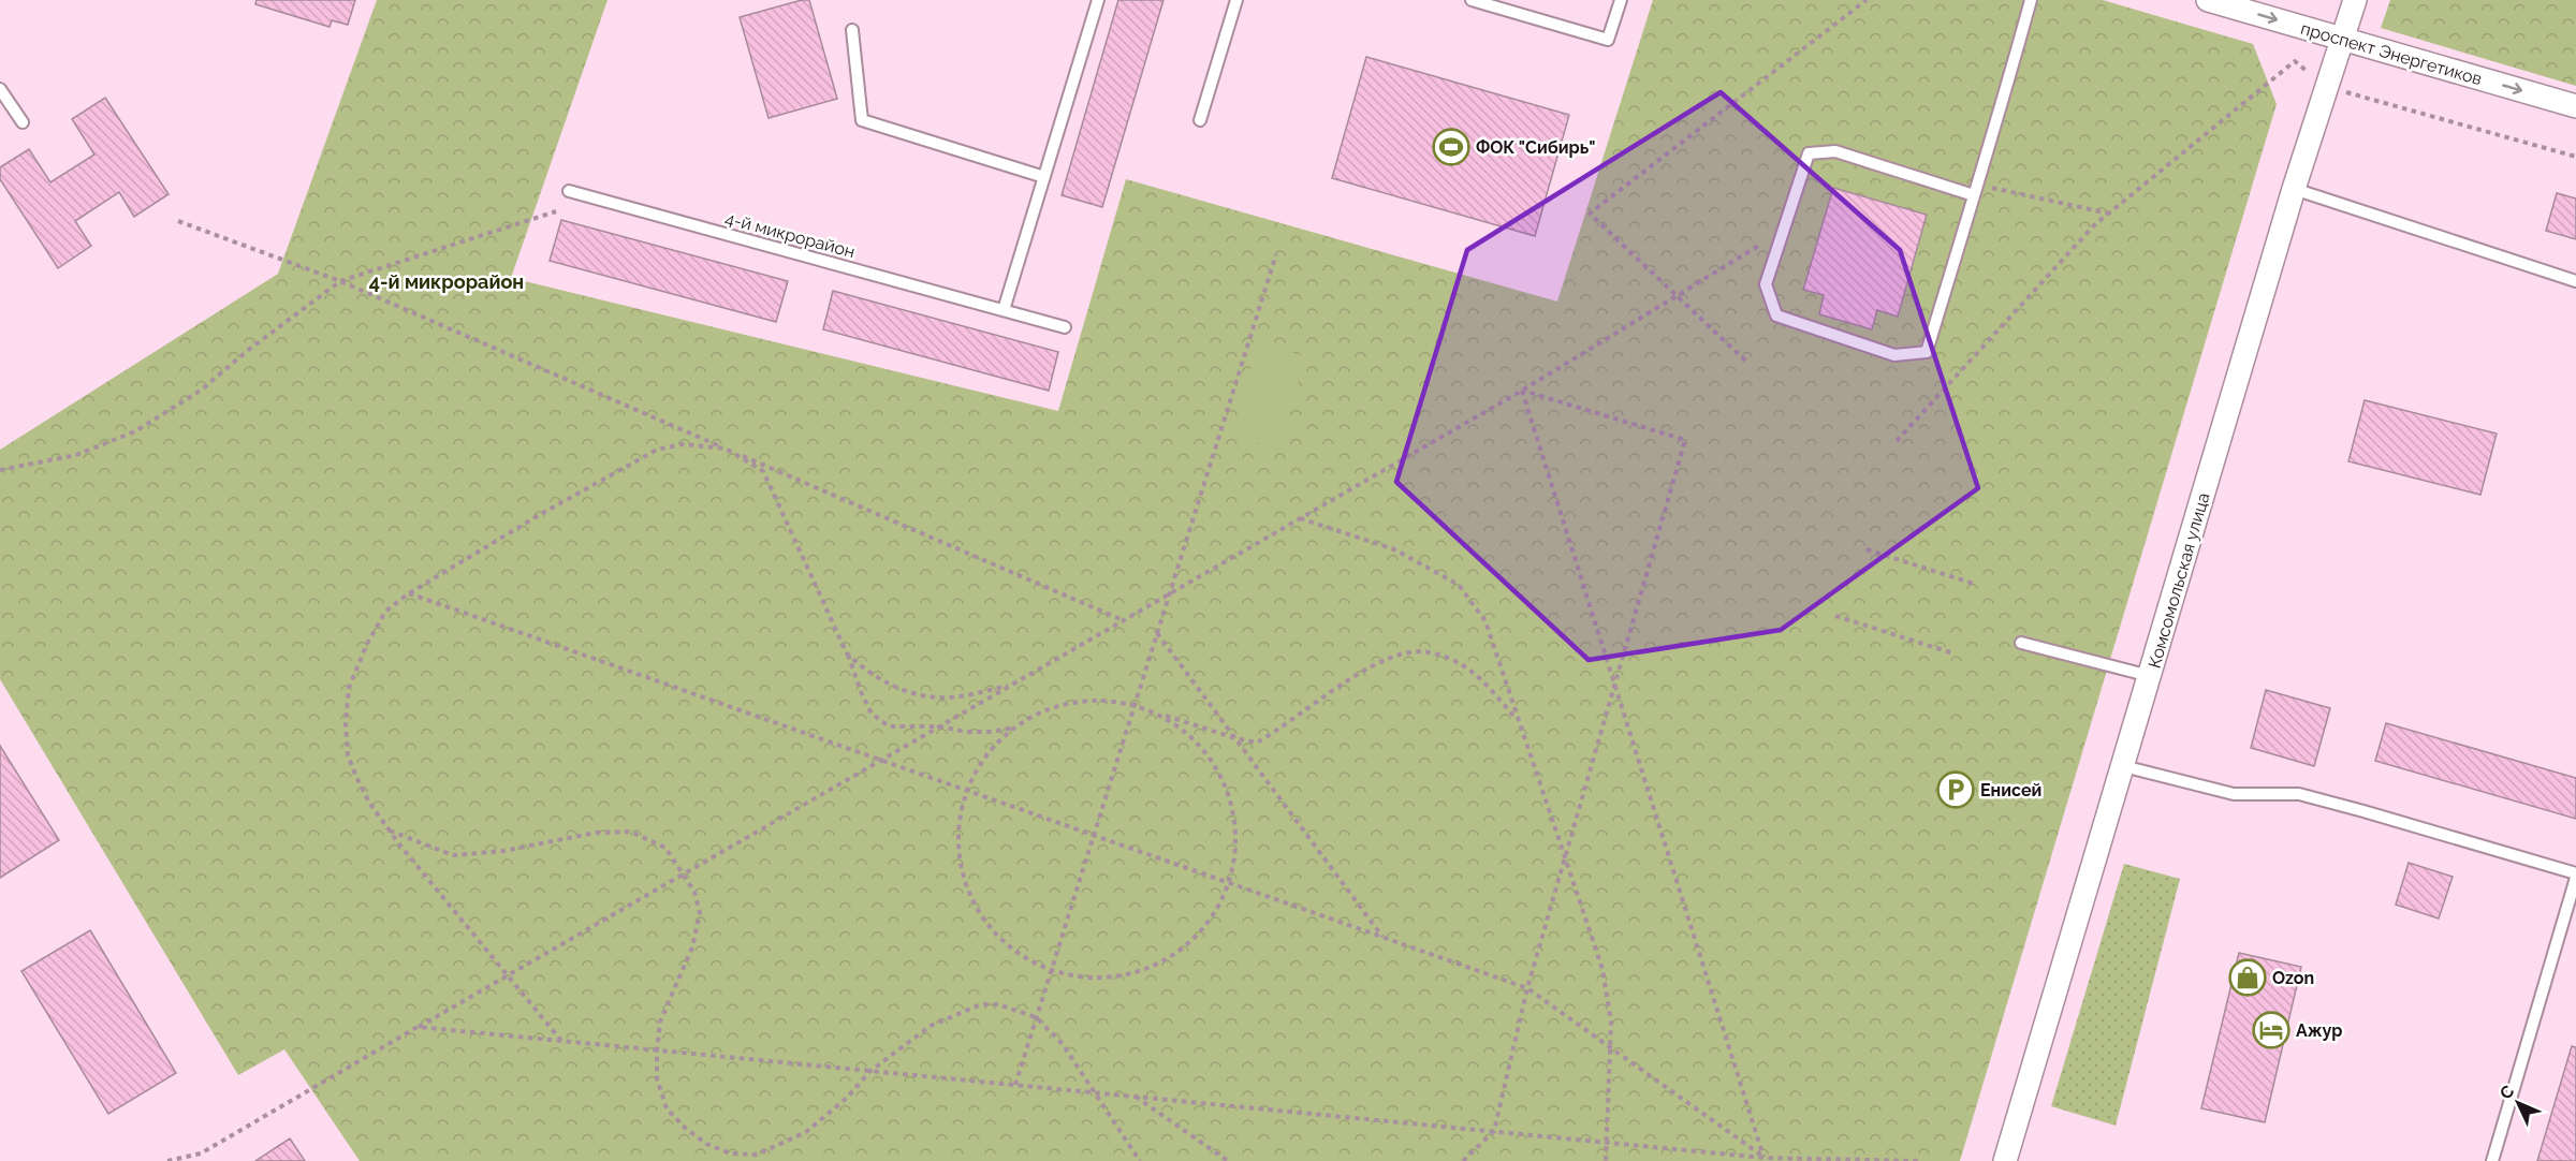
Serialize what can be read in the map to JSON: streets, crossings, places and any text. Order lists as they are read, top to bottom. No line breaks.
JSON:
{"streets":{"street":["проспект Энергетиков","Комсомольская улица"],"lane":["4-й микрорайон"]},"crossings":[["проспект Энергетиков","Комсомольская улица"]],"one_way":["проспект Энергетиков"],"districts":["4-й микрорайон"],"places":{"sports":["ФОК \"Сибирь\""],"parking":["Енисей"],"shop":["Ozon"],"hotel":["Ажур"]},"north":"top left"}
